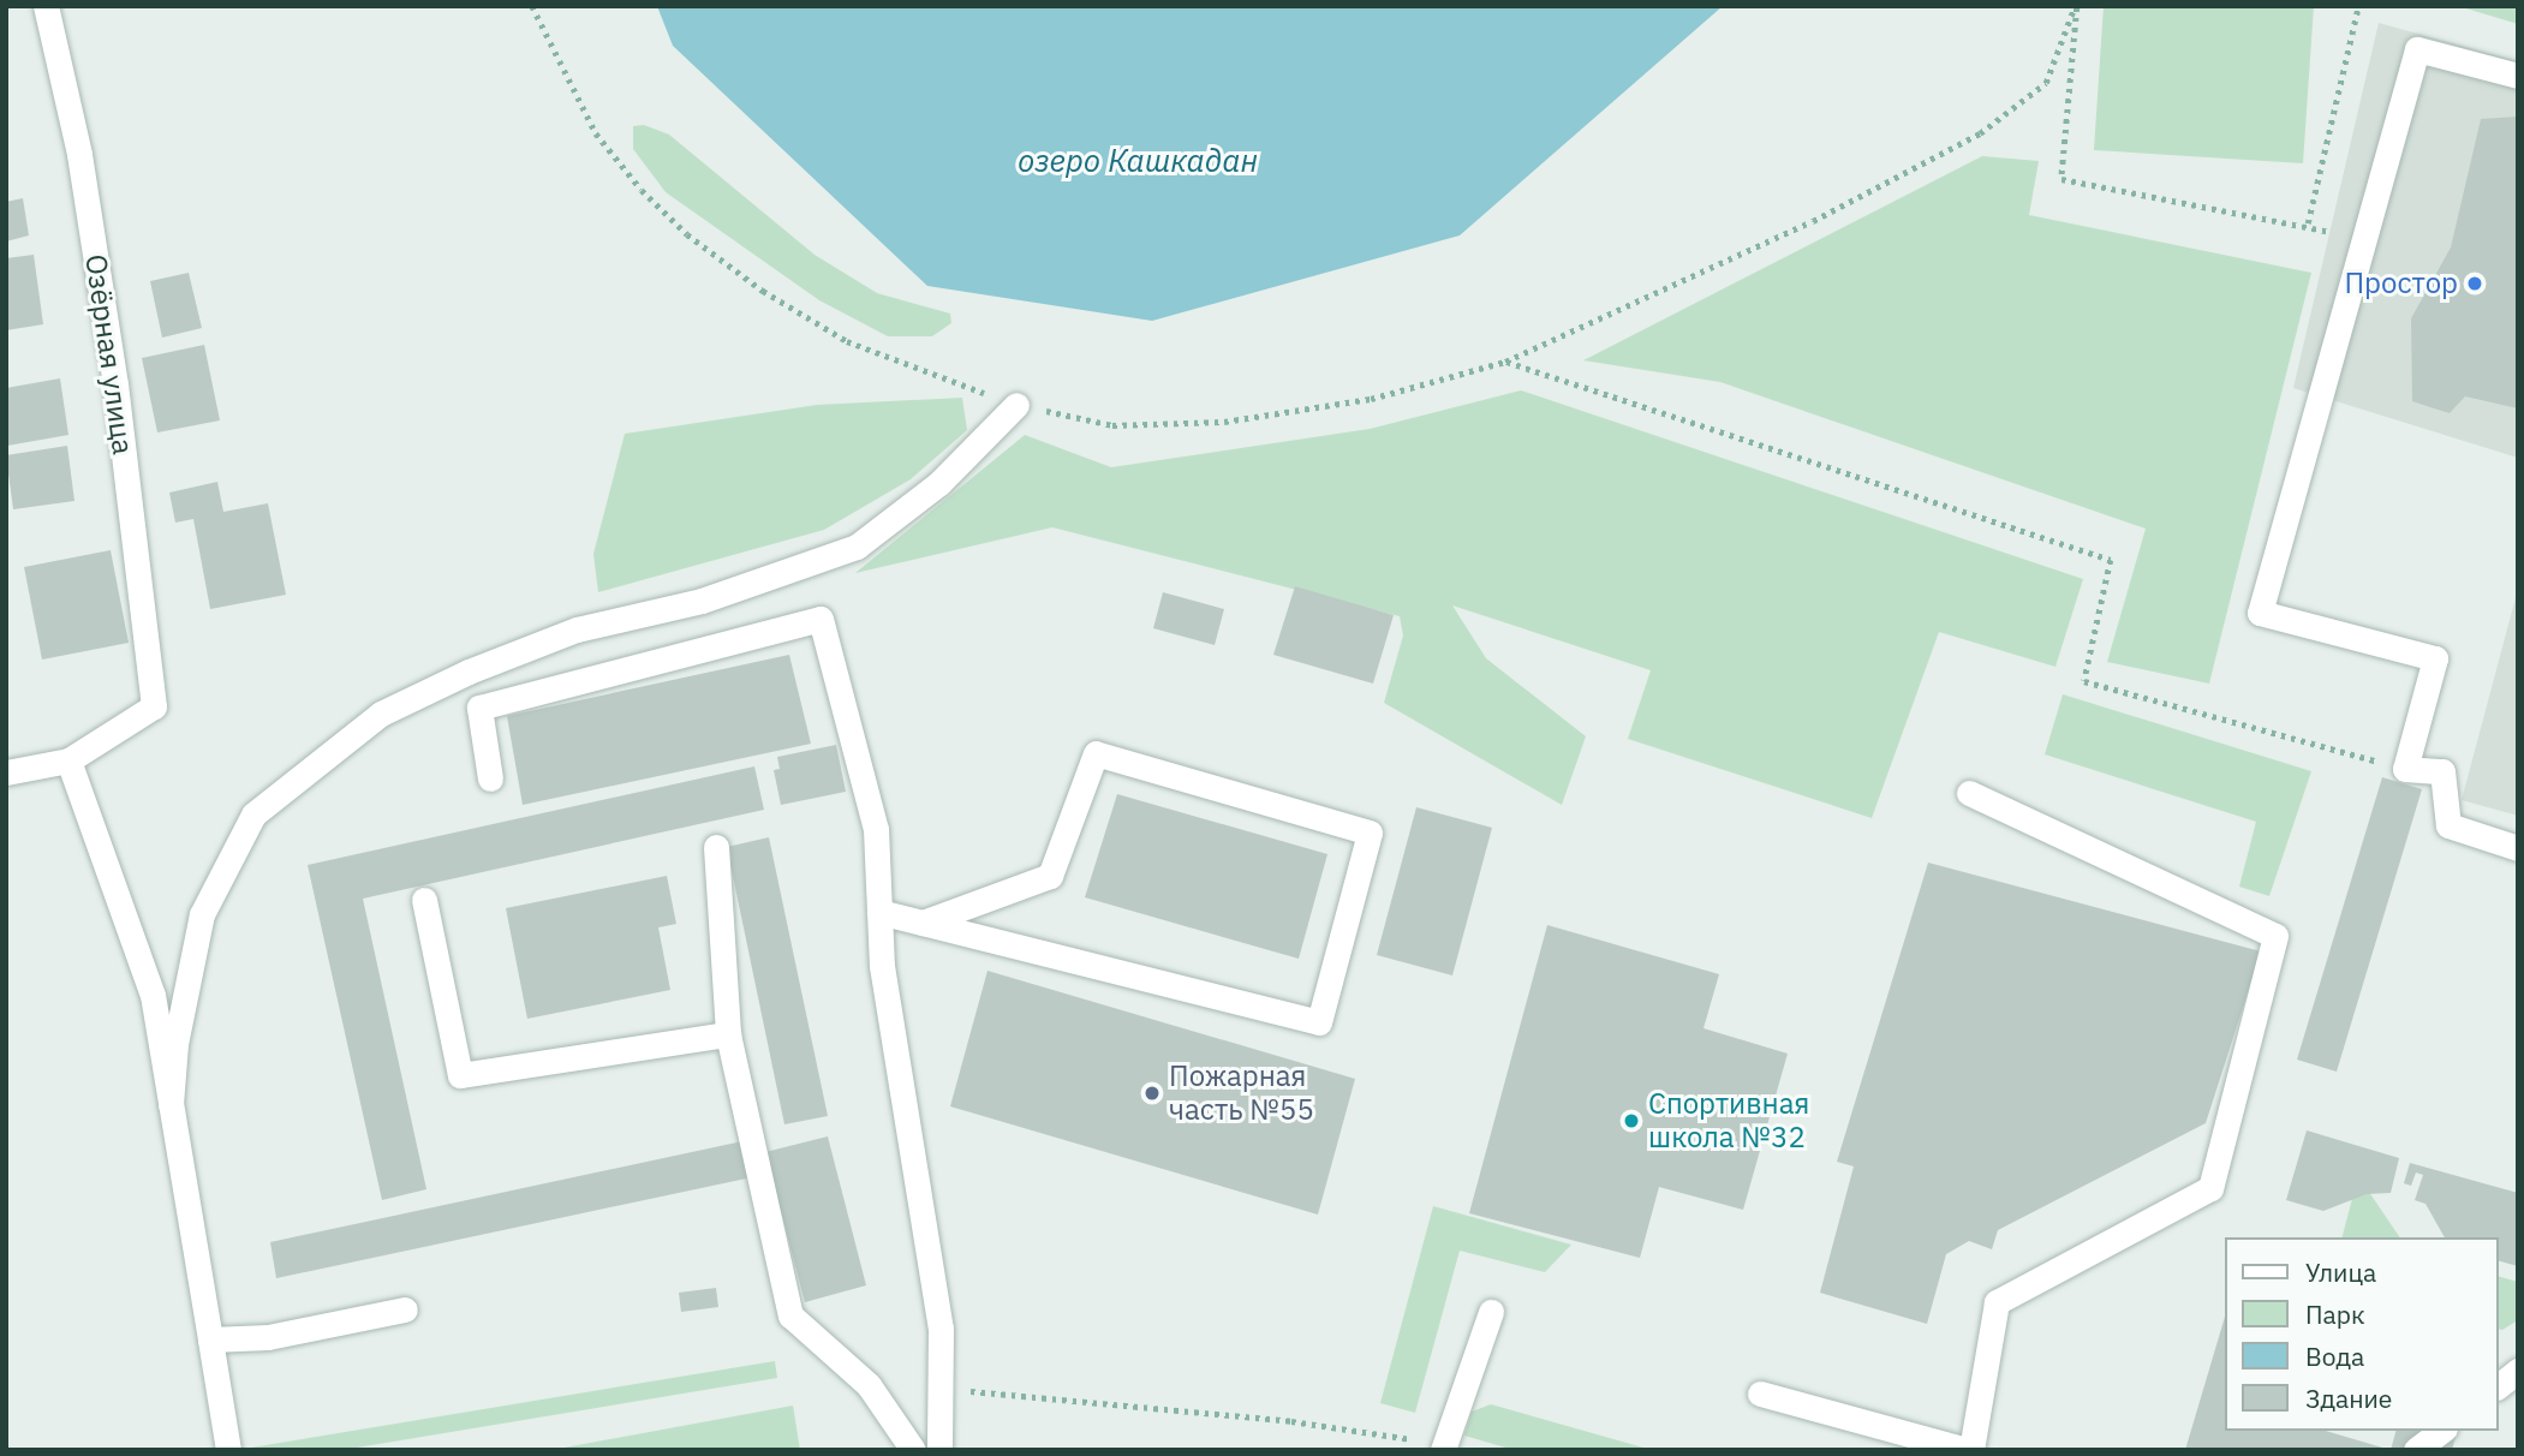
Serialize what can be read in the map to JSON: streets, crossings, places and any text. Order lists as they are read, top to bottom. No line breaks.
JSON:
{"streets":{"street":["Озёрная улица"]},"water":["озеро Кашкадан"],"places":["Простор","Пожарная часть №55","Спортивная школа №32"],"legend":["Улица","Парк","Вода","Здание"]}
